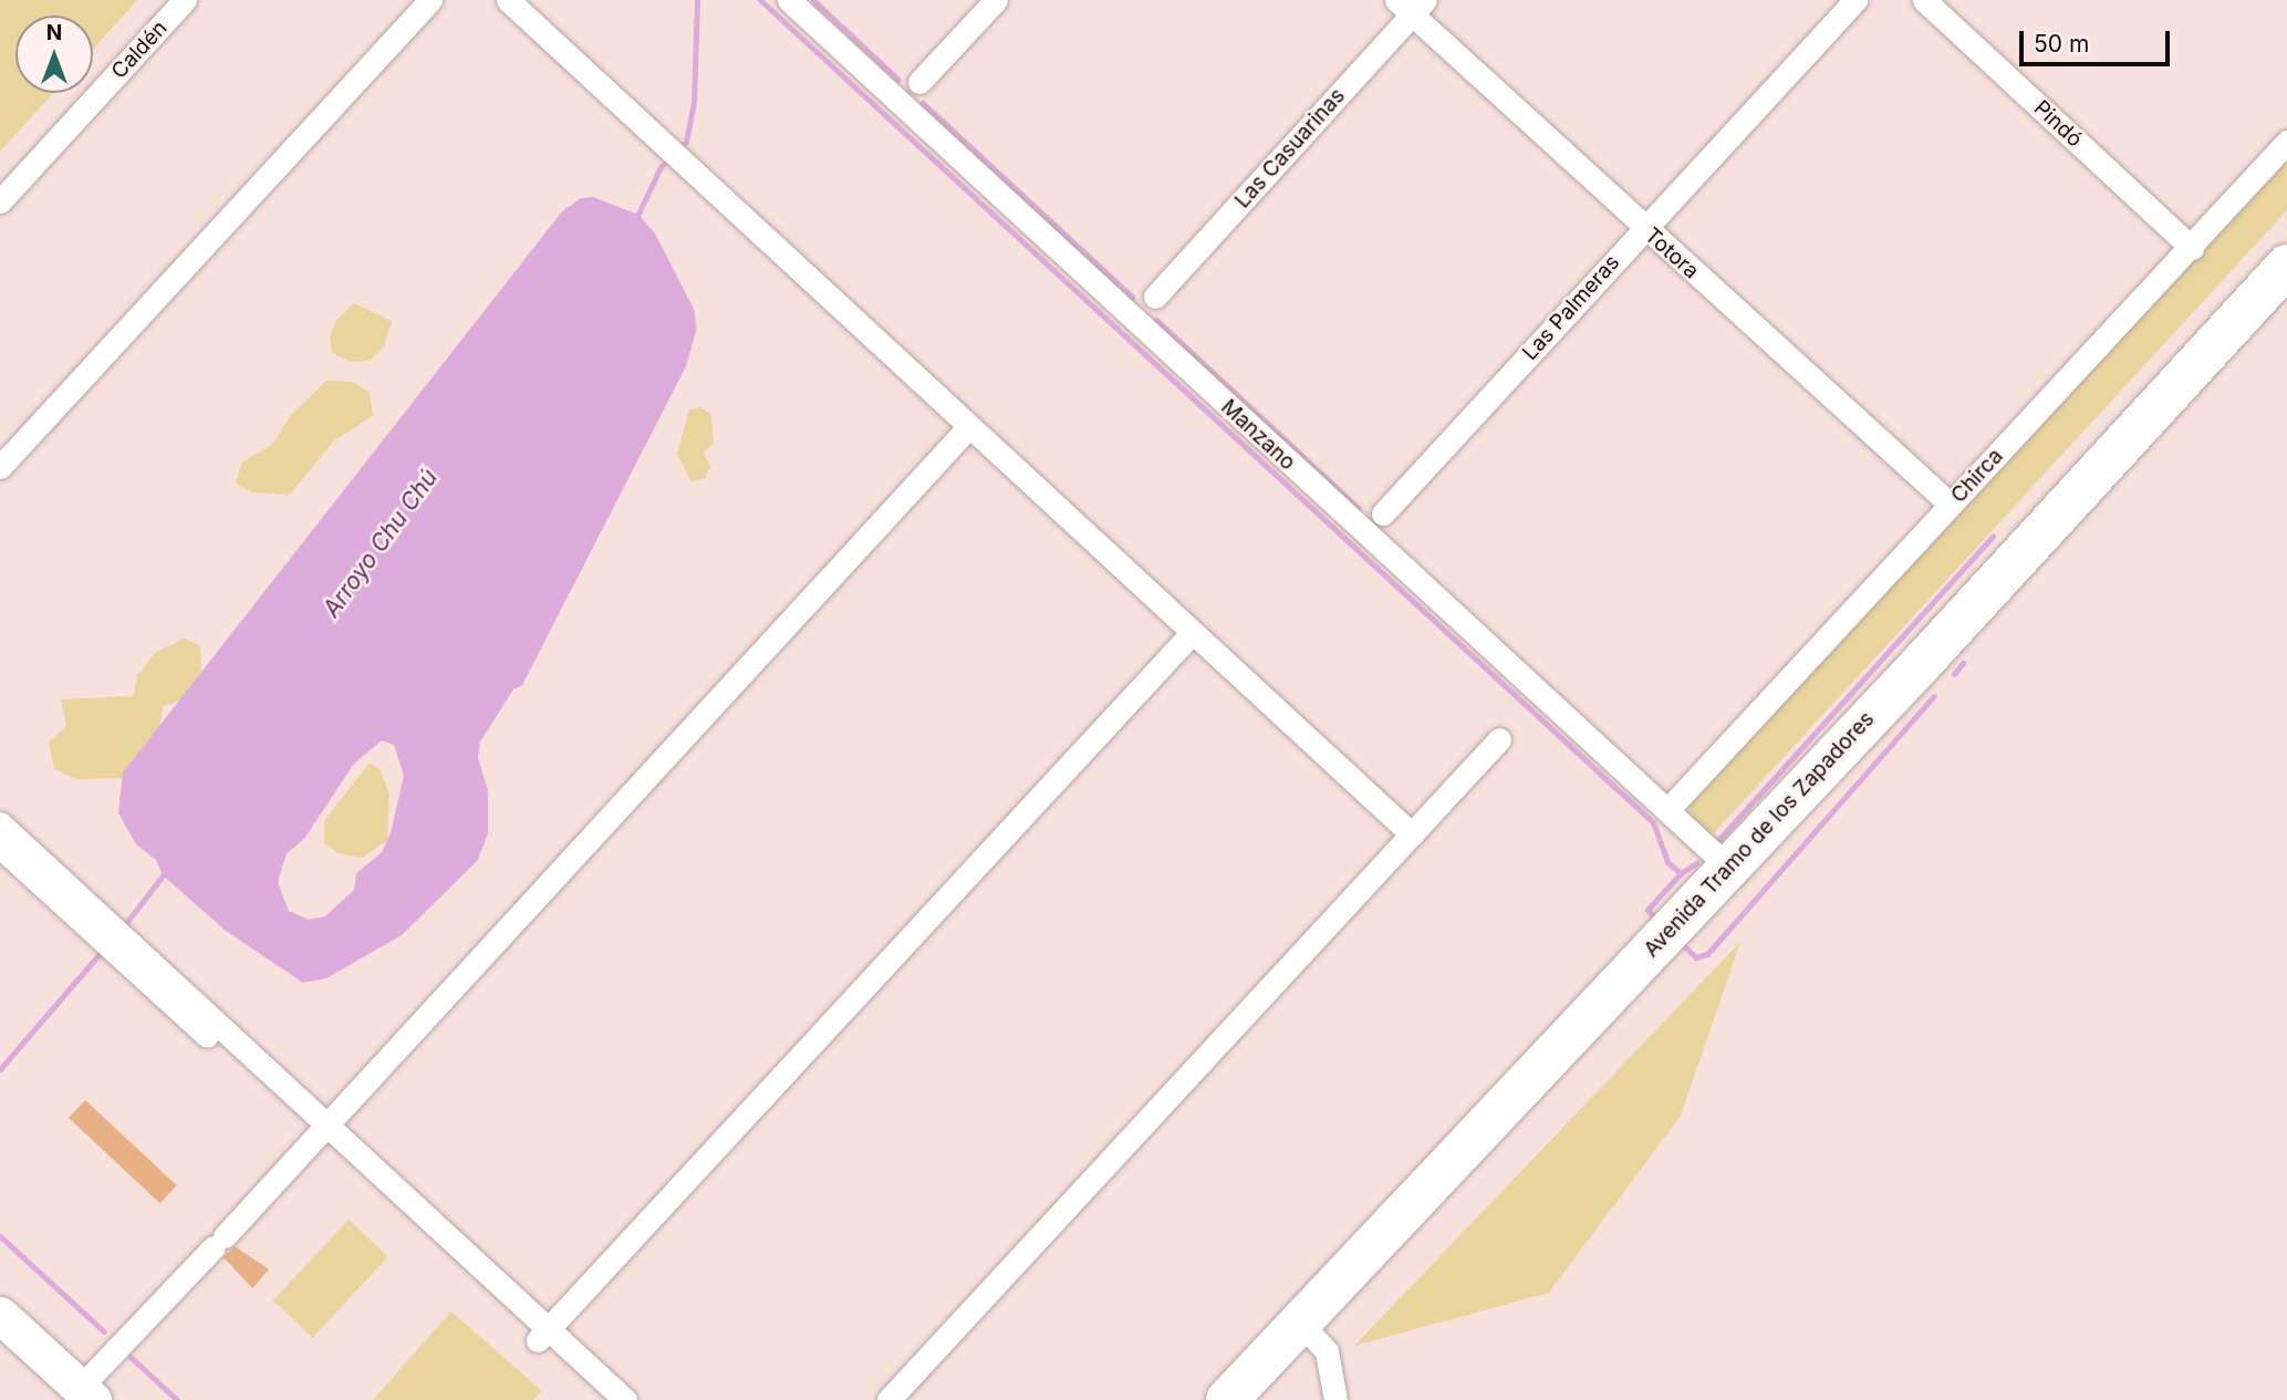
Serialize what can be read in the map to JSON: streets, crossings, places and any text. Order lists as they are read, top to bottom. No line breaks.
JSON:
{"streets":{"highway":["Avenida Tramo de los Zapadores"],"street":["Caldén","Pindó","Las Casuarinas","Totora","Las Palmeras","Manzano","Chirca"]},"crossings":[["Pindó","Chirca"],["Las Casuarinas","Totora"],["Totora","Las Palmeras"],["Totora","Chirca"],["Manzano","Chirca"],["Manzano","Avenida Tramo de los Zapadores"]],"water":["Arroyo Chu Chú"],"scale_bar":"50 m","north":"top"}
